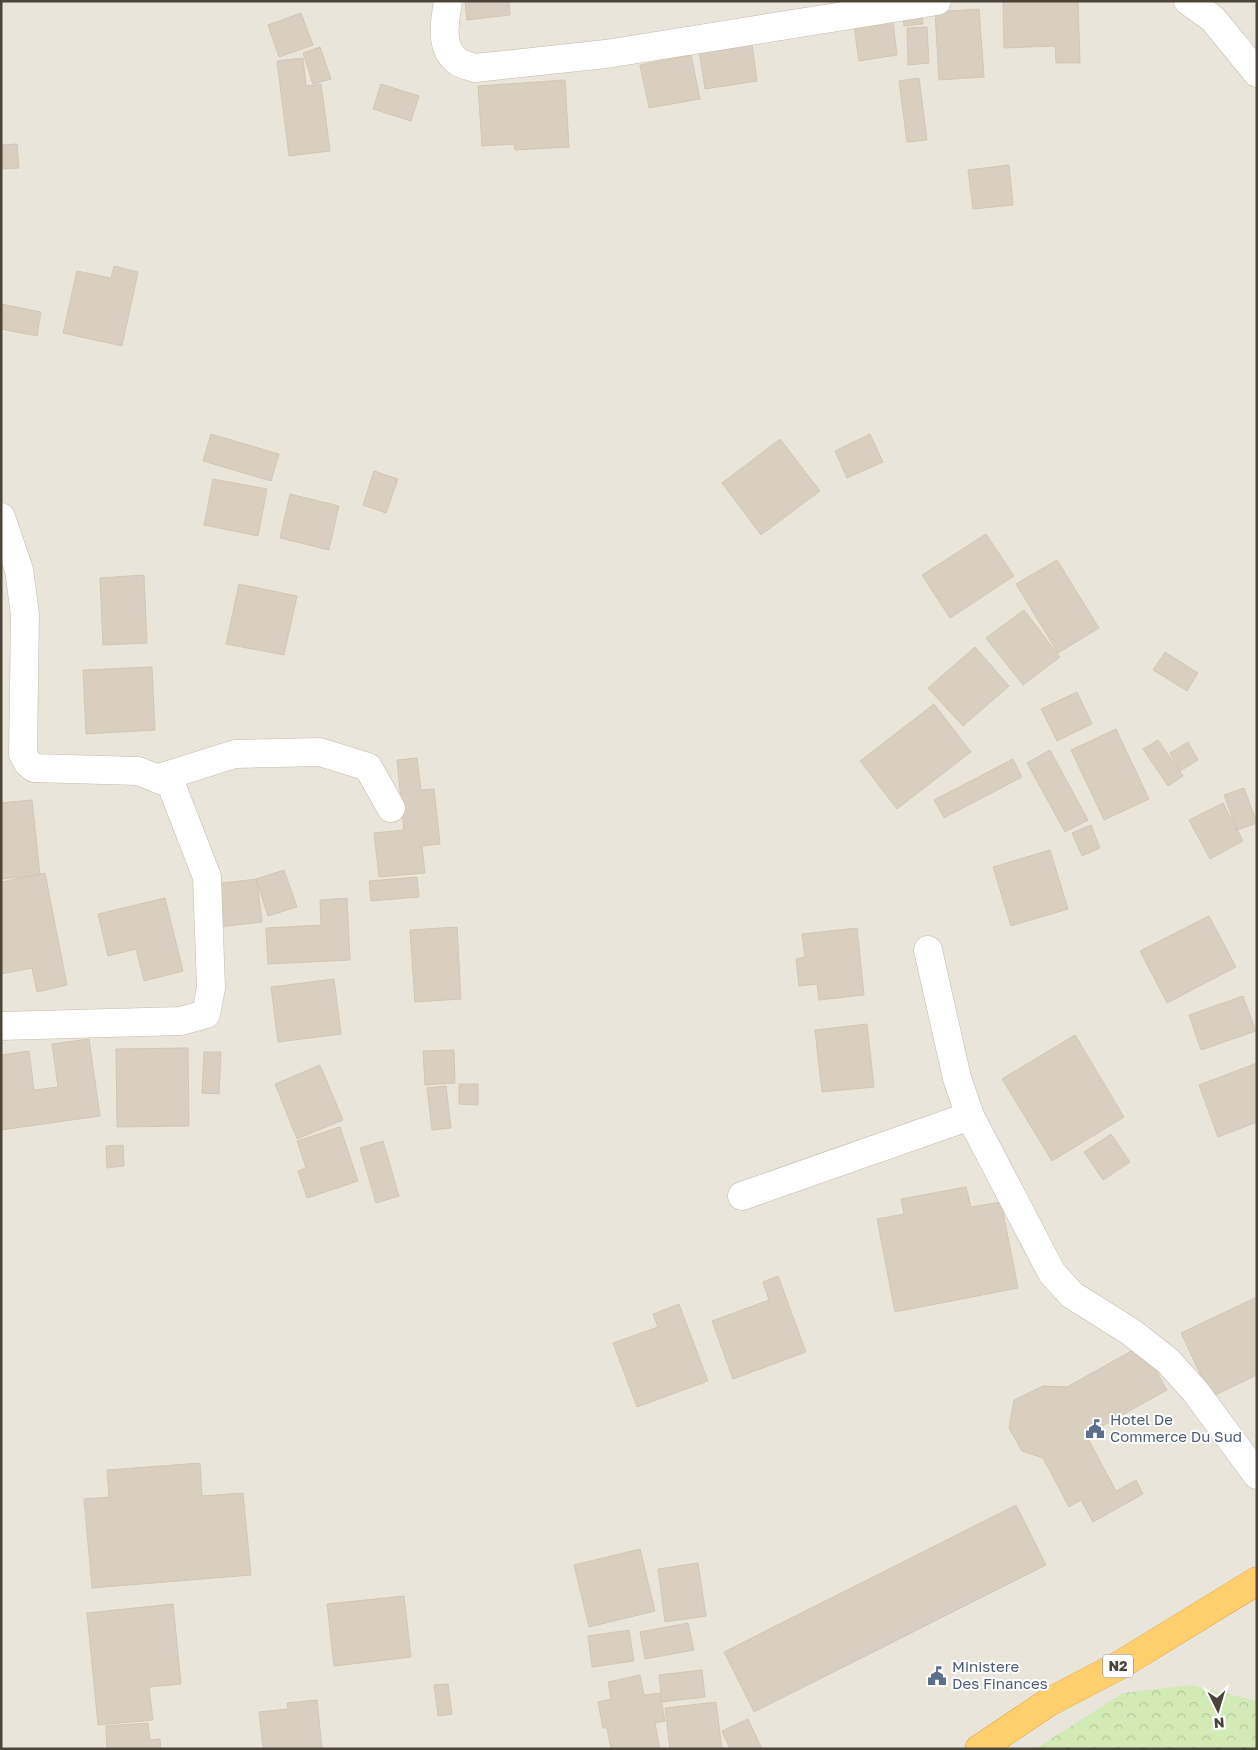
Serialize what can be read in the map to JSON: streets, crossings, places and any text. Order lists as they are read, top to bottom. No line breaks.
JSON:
{"streets":{"highway":["N2"]},"places":{"public building":["Hotel De Commerce Du Sud","Ministere Des Finances"]},"north":"bottom"}
